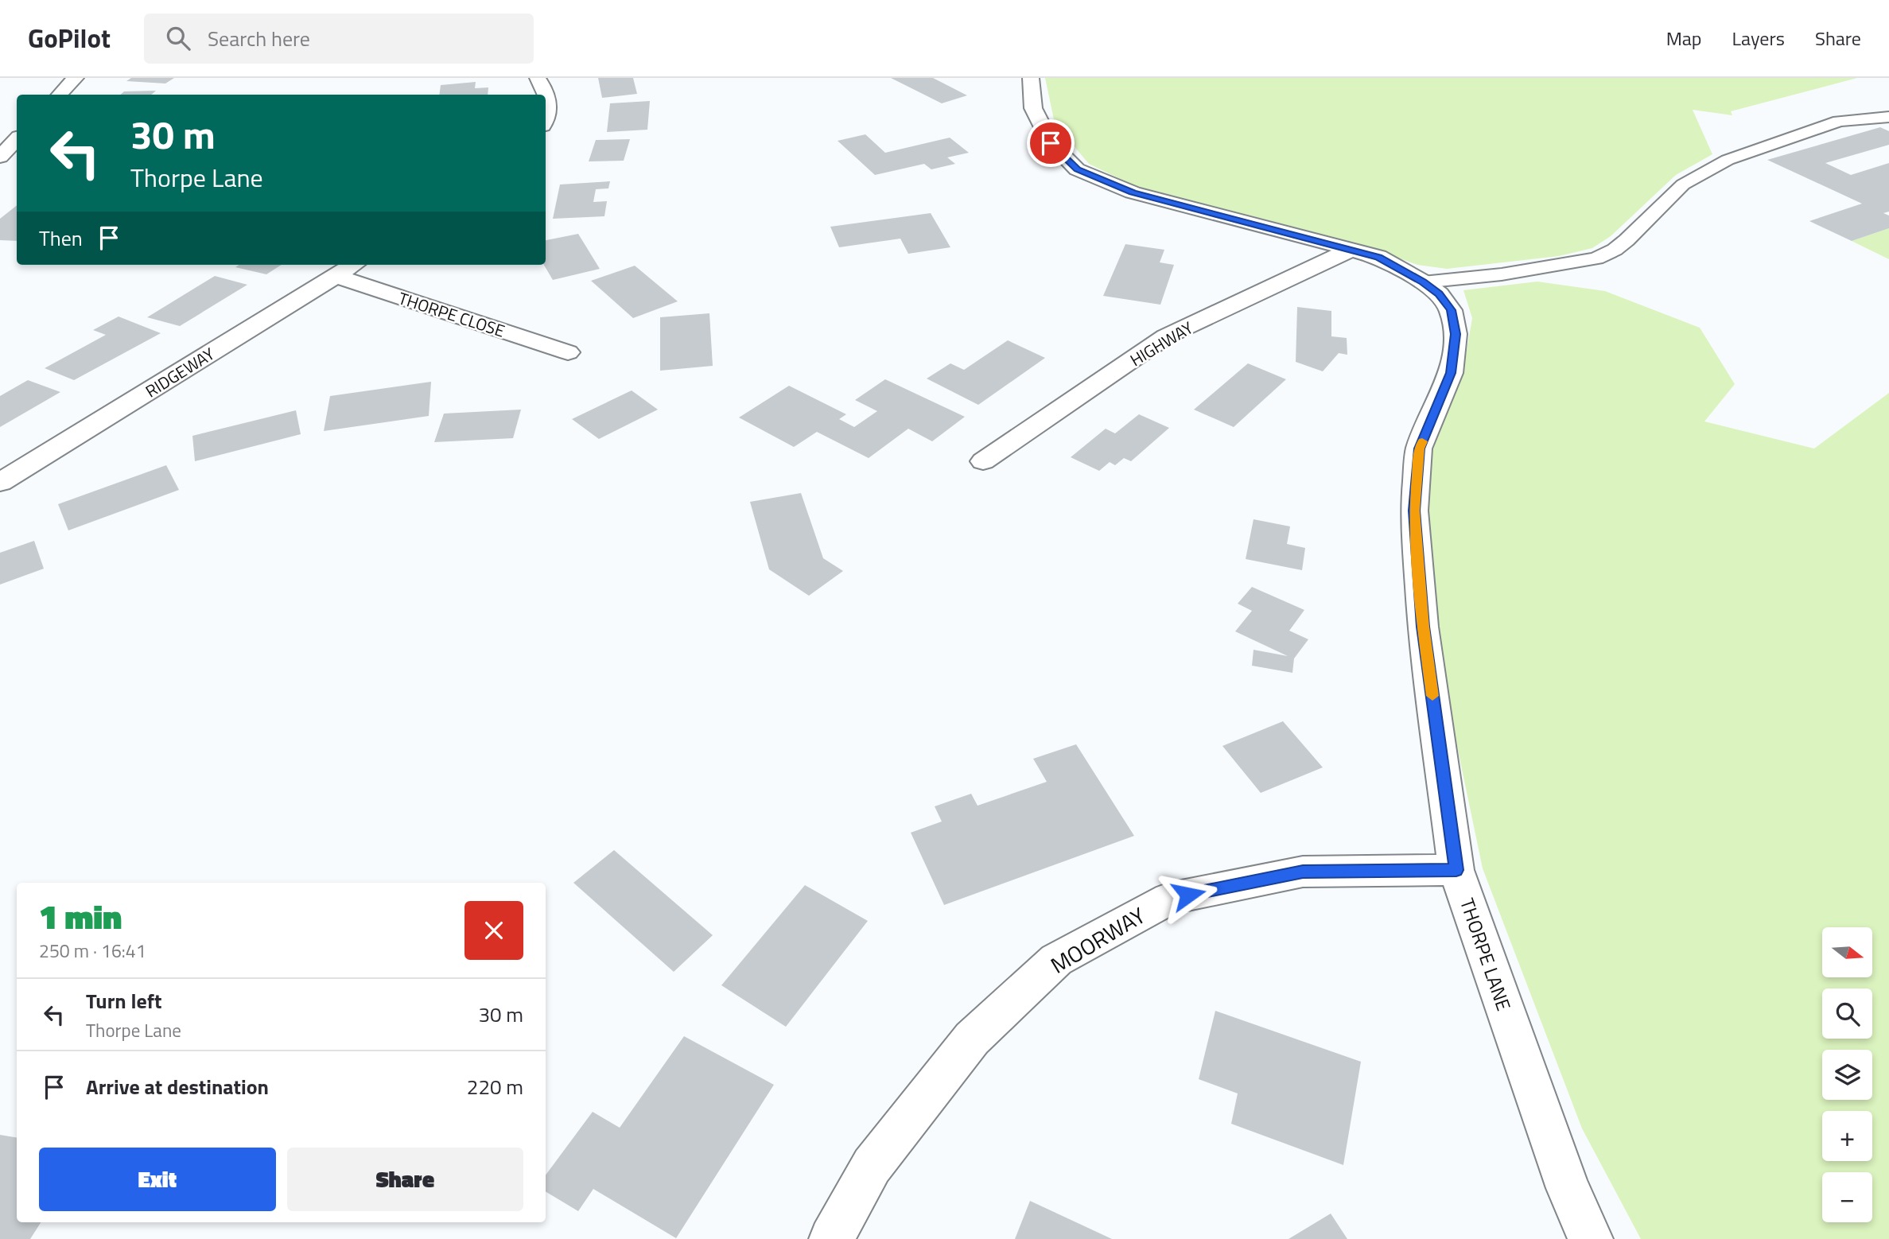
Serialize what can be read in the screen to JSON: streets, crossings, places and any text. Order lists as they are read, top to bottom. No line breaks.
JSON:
{"streets":{"street":["THORPE CLOSE","HIGHWAY","RIDGEWAY","MOORWAY","THORPE LANE"]},"crossings":[["THORPE CLOSE","RIDGEWAY"],["HIGHWAY","THORPE LANE"],["MOORWAY","THORPE LANE"]],"north":"right","page":{"header":"GoPilot","search":"Search here","nav":["Map","Layers","Share"],"turn":["30 m","Thorpe Lane"],"then":"Then","heading":["1 min","250 m · 16:41"],"map_buttons":["+","−"],"list":[{"name":"Turn left","note":"Thorpe Lane","value":"30 m"},{"name":"Arrive at destination","value":"220 m"}],"buttons":["Exit","Share"]}}
